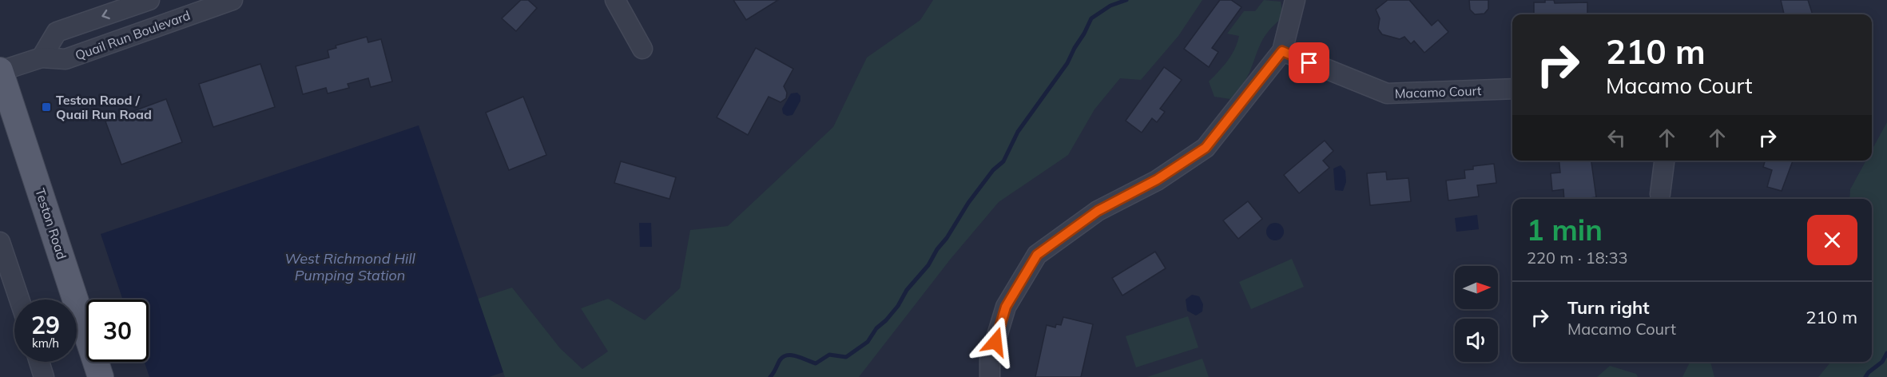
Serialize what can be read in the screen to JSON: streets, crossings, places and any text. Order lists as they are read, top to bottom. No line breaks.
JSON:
{"streets":{"main road":["Teston Road"],"street":["Quail Run Boulevard","Macamo Court"]},"crossings":[["Quail Run Boulevard","Teston Road"]],"water":["West Richmond Hill Pumping Station"],"places":{"transit":["Teston Raod / Quail Run Road"]},"north":"right","page":{"turn":["210 m","Macamo Court"],"heading":["1 min","220 m · 18:33"],"list":[{"name":"Turn right","note":"Macamo Court","value":"210 m"}],"speed":"29 km/h","limit":"30"}}
